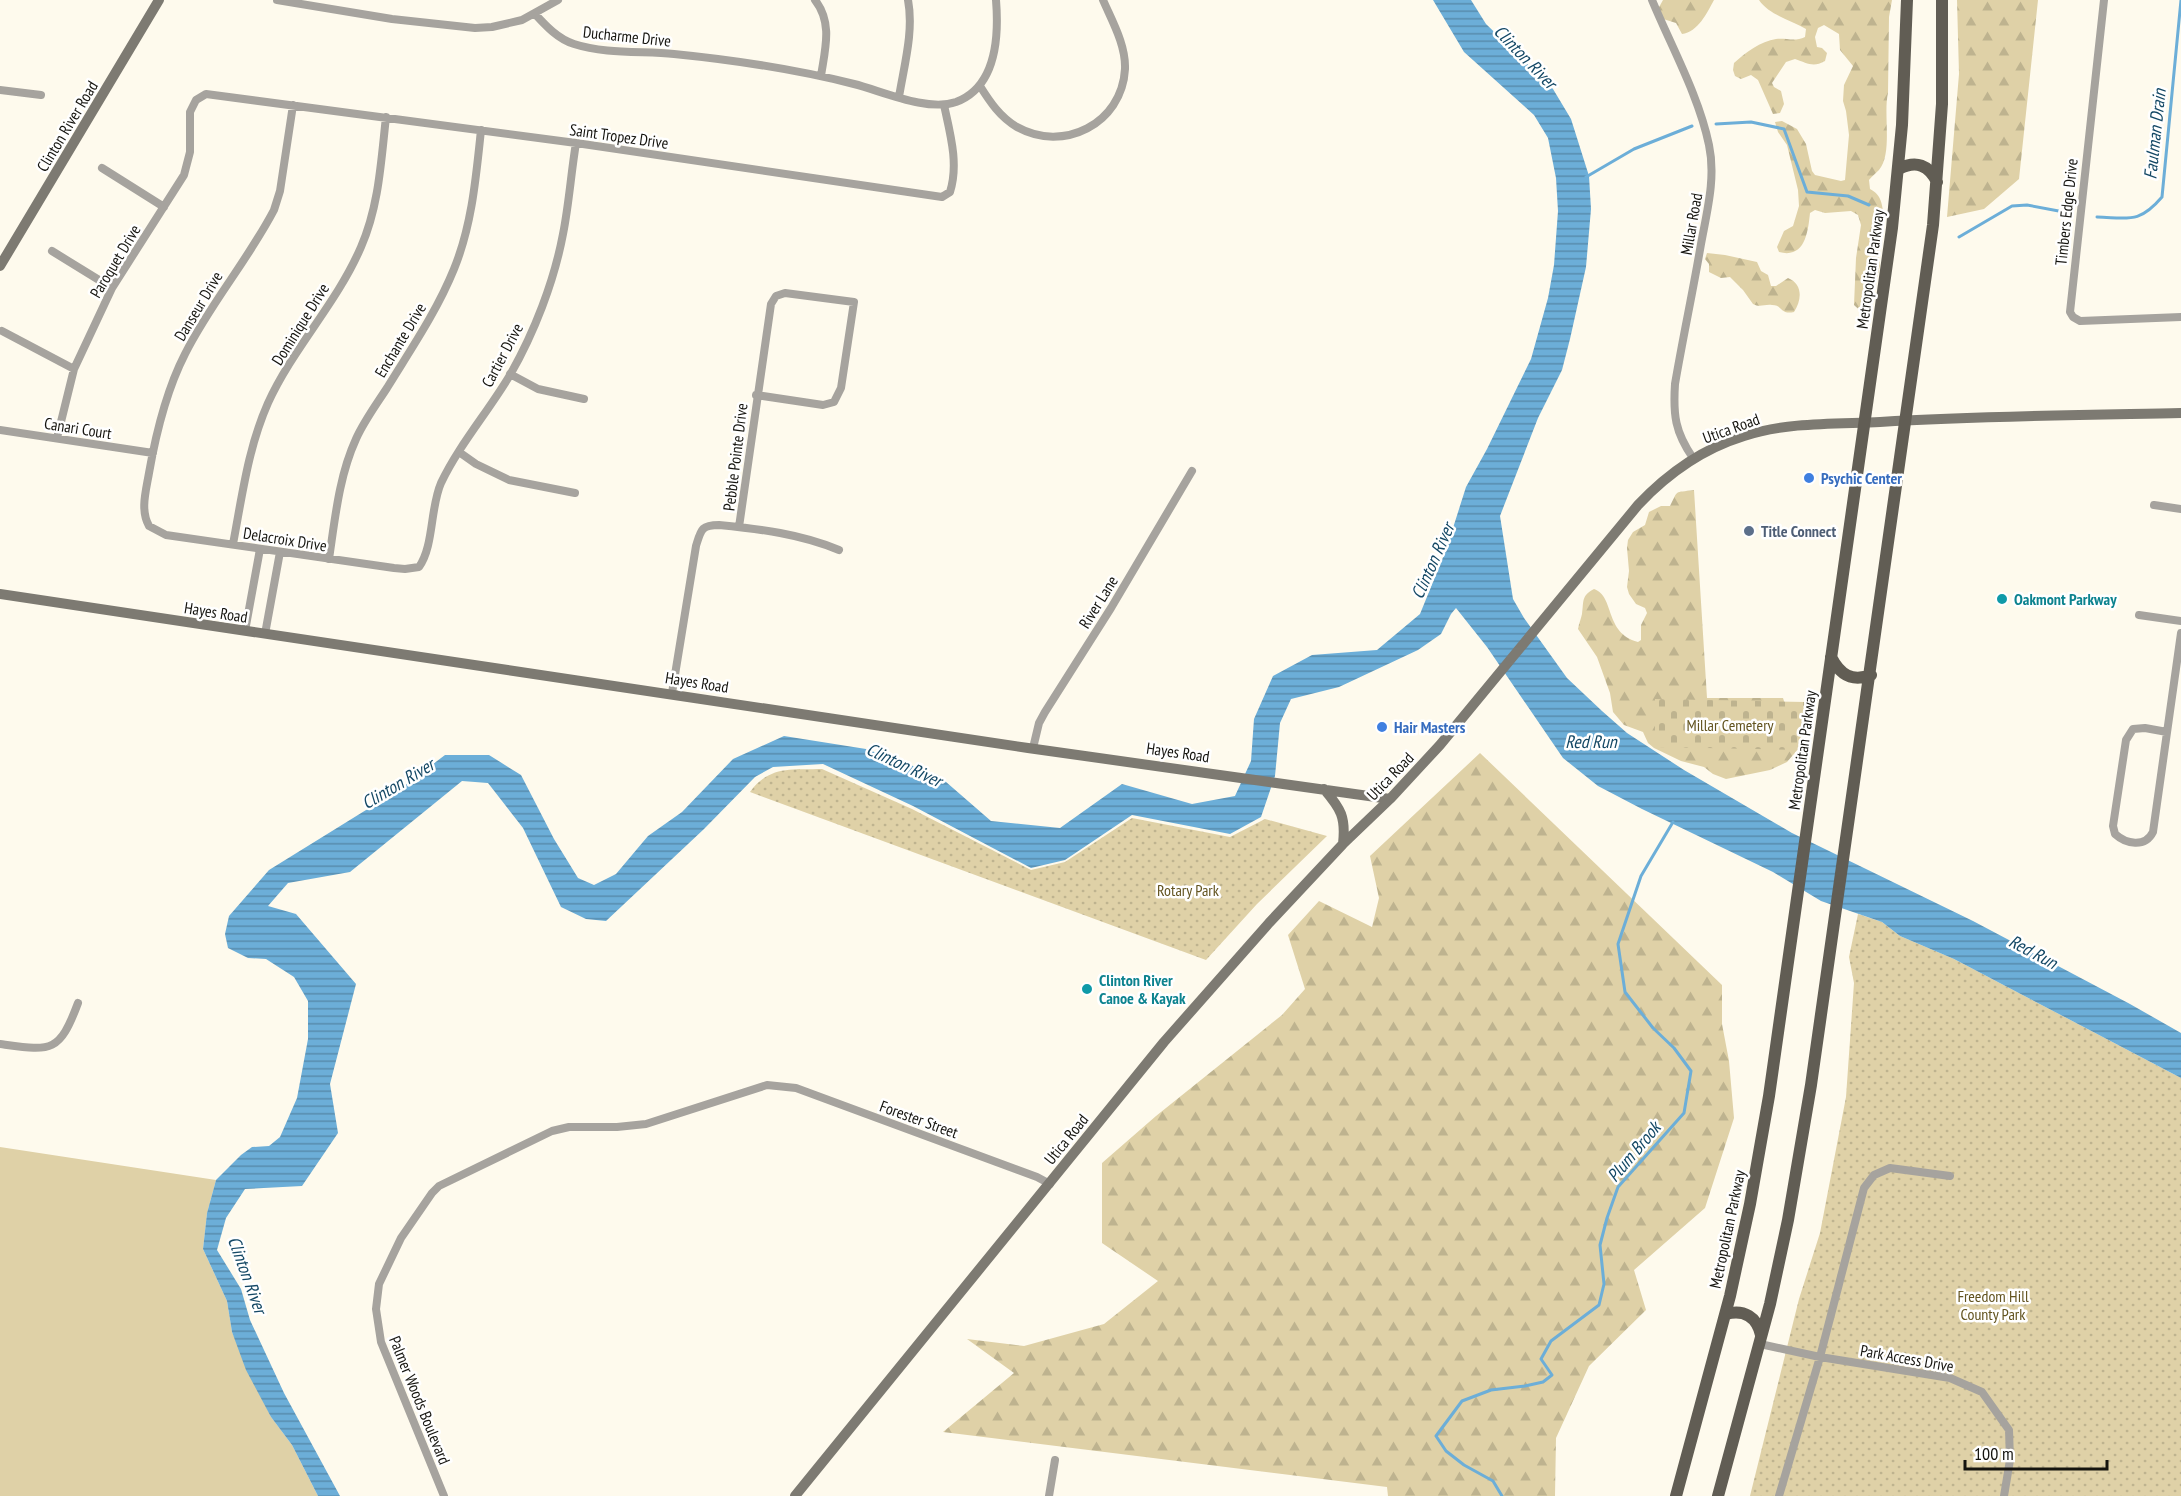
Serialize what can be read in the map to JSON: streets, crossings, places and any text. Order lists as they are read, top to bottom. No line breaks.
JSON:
{"streets":{"main road":["Metropolitan Parkway"],"street":["Ducharme Drive","Clinton River Road","Saint Tropez Drive","Timbers Edge Drive","Millar Road","Paroquet Drive","Danseur Drive","Dominique Drive","Enchante Drive","Cartier Drive","Canari Court","Utica Road","Pebble Pointe Drive","Delacroix Drive","River Lane","Hayes Road","Forester Street","Park Access Drive","Palmer Woods Boulevard"]},"crossings":[["Ducharme Drive","Saint Tropez Drive"],["Saint Tropez Drive","Paroquet Drive"],["Saint Tropez Drive","Danseur Drive"],["Saint Tropez Drive","Dominique Drive"],["Saint Tropez Drive","Enchante Drive"],["Saint Tropez Drive","Cartier Drive"],["Millar Road","Utica Road"],["Paroquet Drive","Canari Court"],["Metropolitan Parkway","Utica Road"],["Danseur Drive","Canari Court"],["Danseur Drive","Delacroix Drive"],["Dominique Drive","Delacroix Drive"],["Enchante Drive","Delacroix Drive"],["Cartier Drive","Delacroix Drive"],["Utica Road","Hayes Road"],["Utica Road","Forester Street"],["Pebble Pointe Drive","Hayes Road"],["River Lane","Hayes Road"],["Forester Street","Palmer Woods Boulevard"]],"water":["Clinton River","Faulman Drain","Red Run","Plum Brook"],"parks":["Millar Cemetery","Rotary Park","Freedom Hill County Park"],"places":["Psychic Center","Title Connect","Oakmont Parkway","Hair Masters","Clinton River Canoe & Kayak"],"scale_bar":"100 m"}
